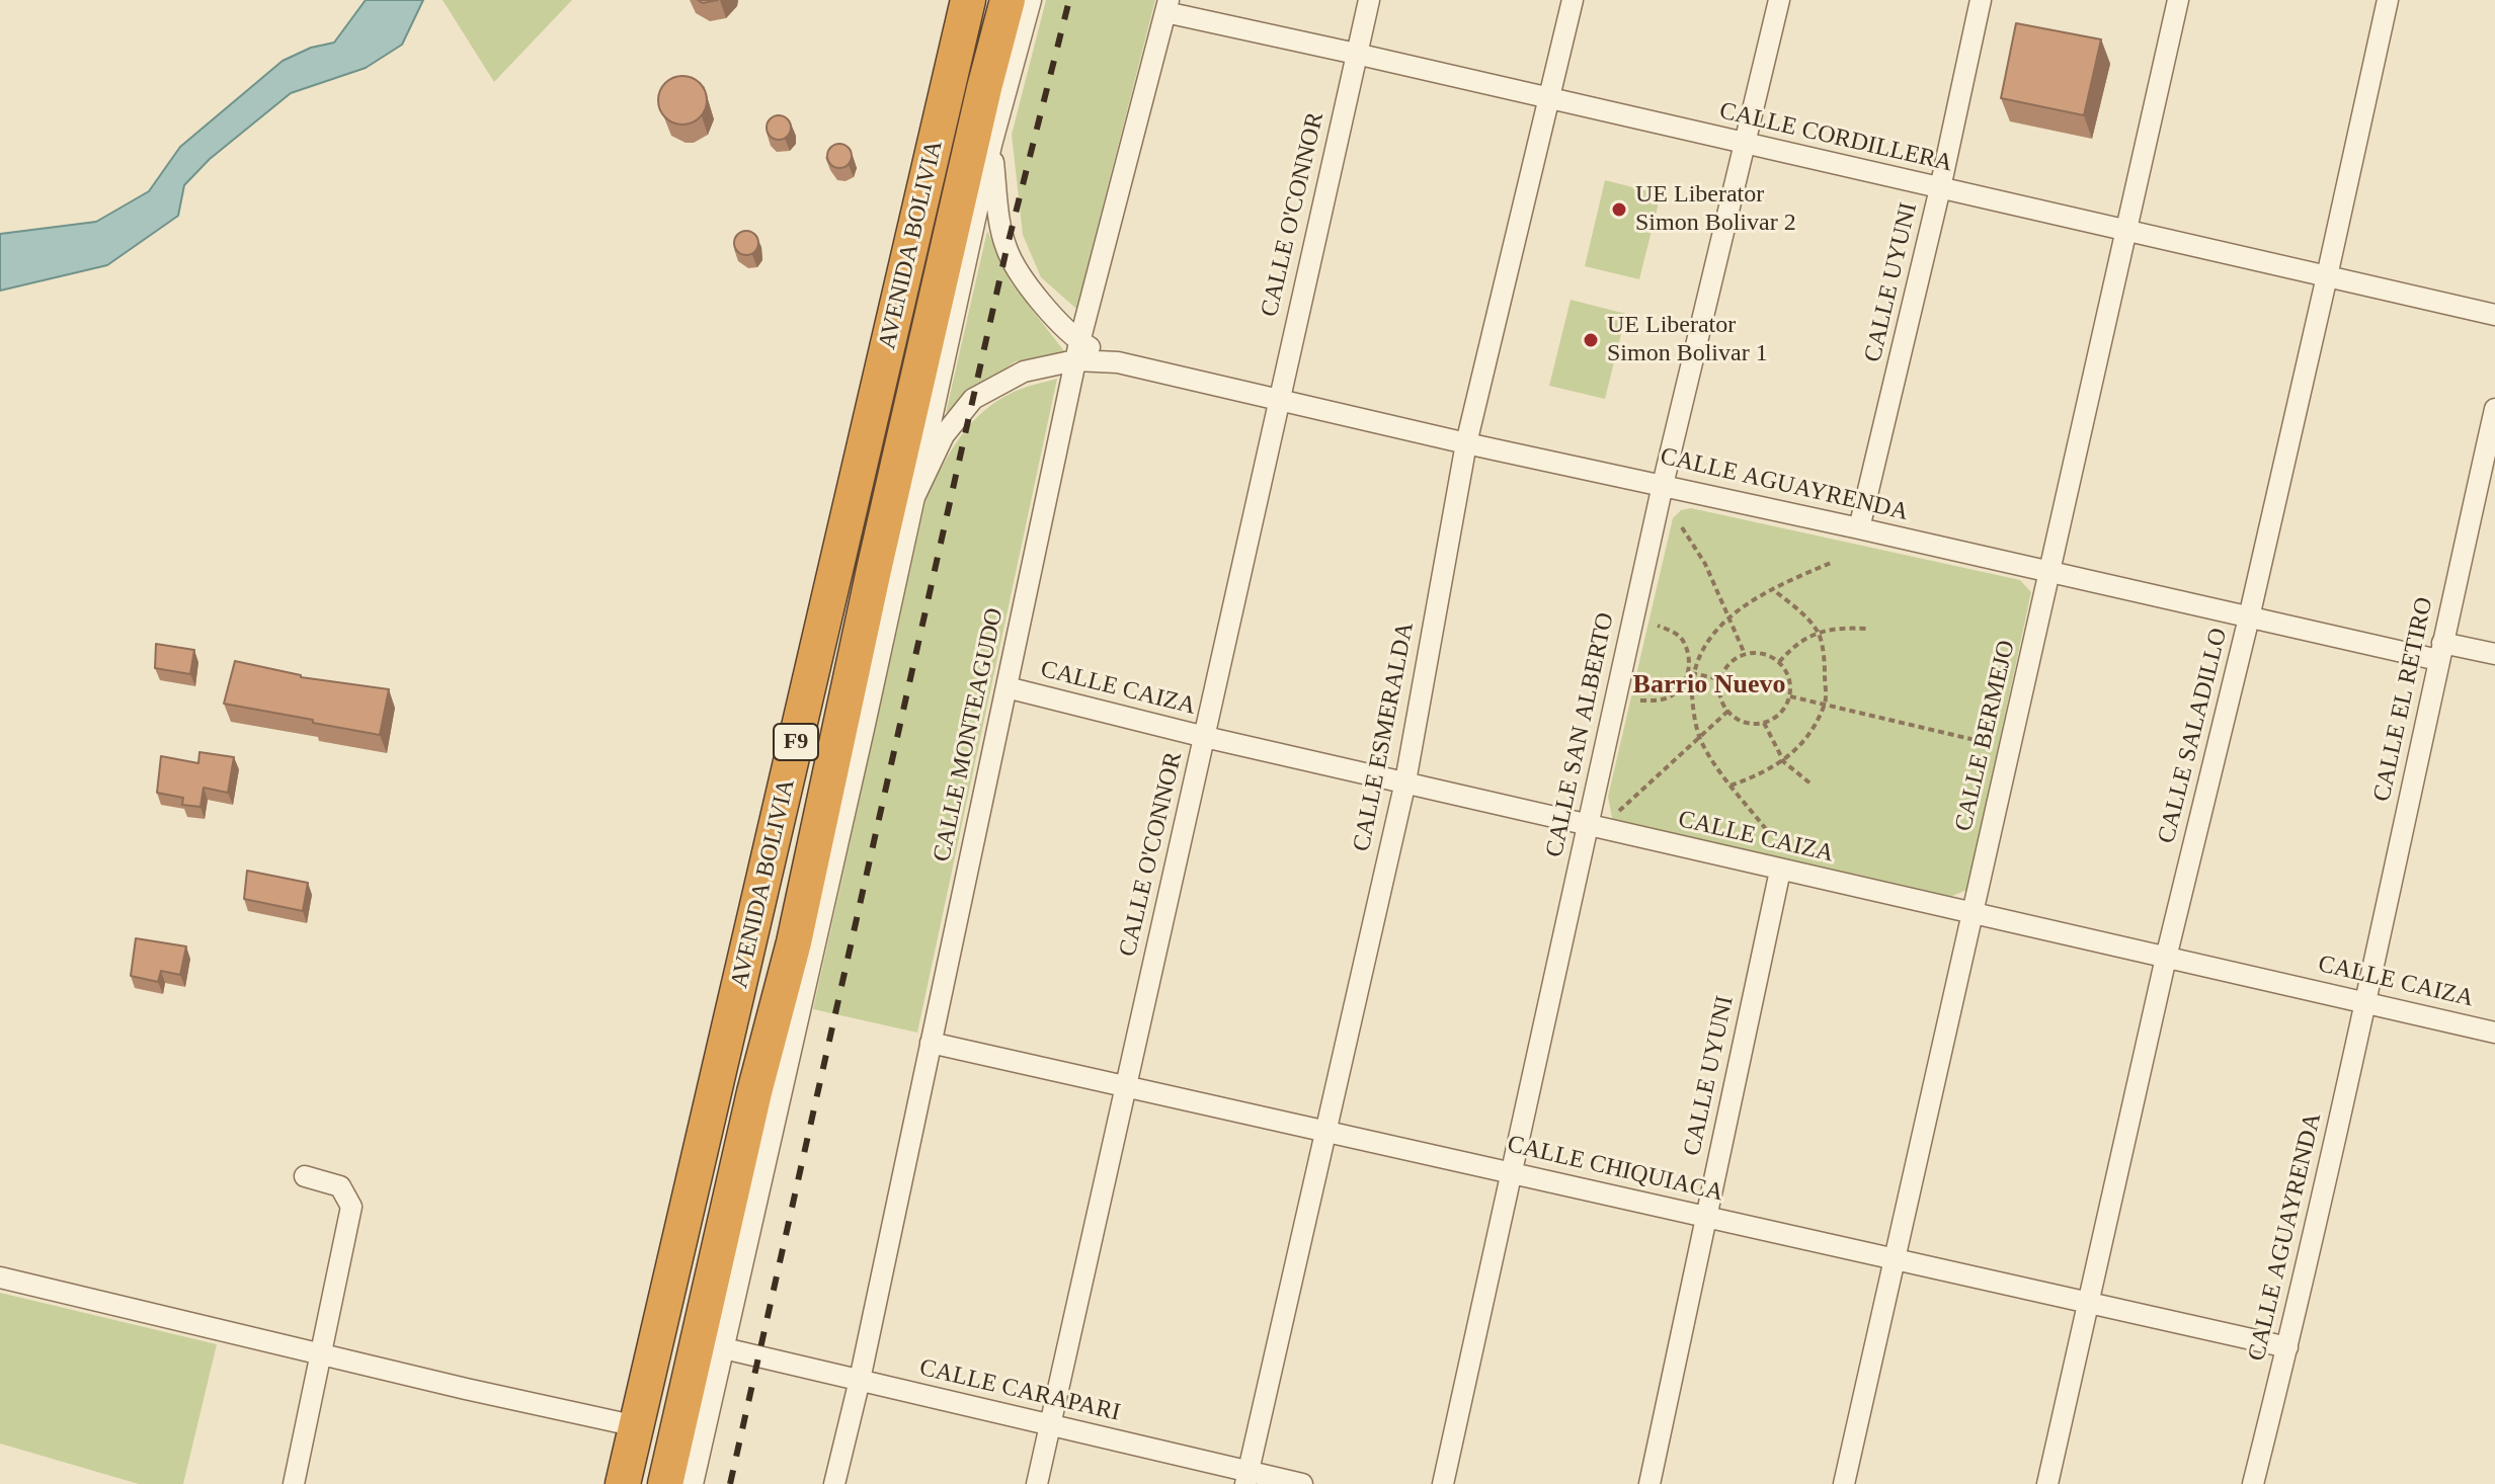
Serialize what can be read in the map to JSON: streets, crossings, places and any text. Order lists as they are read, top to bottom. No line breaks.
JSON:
{"streets":{"highway":["AVENIDA BOLIVIA","F9"],"street":["CALLE CORDILLERA","CALLE O'CONNOR","CALLE UYUNI","CALLE AGUAYRENDA","CALLE CAIZA","CALLE EL RETIRO","CALLE MONTEAGUDO","CALLE SAN ALBERTO","CALLE BERMEJO","CALLE SALADILLO","CALLE ESMERALDA","CALLE CHIQUIACA","CALLE CARAPARI"]},"crossings":[["CALLE CORDILLERA","CALLE O'CONNOR"],["CALLE CORDILLERA","CALLE UYUNI"],["CALLE CORDILLERA","CALLE MONTEAGUDO"],["CALLE CORDILLERA","CALLE SAN ALBERTO"],["CALLE CORDILLERA","CALLE BERMEJO"],["CALLE CORDILLERA","CALLE SALADILLO"],["CALLE CORDILLERA","CALLE ESMERALDA"],["CALLE O'CONNOR","CALLE AGUAYRENDA"],["CALLE O'CONNOR","CALLE CAIZA"],["CALLE O'CONNOR","CALLE CHIQUIACA"],["CALLE O'CONNOR","CALLE CARAPARI"],["CALLE UYUNI","CALLE AGUAYRENDA"],["CALLE UYUNI","CALLE CAIZA"],["CALLE UYUNI","CALLE CHIQUIACA"],["CALLE AGUAYRENDA","CALLE CAIZA"],["CALLE AGUAYRENDA","CALLE EL RETIRO"],["CALLE AGUAYRENDA","CALLE MONTEAGUDO"],["CALLE AGUAYRENDA","CALLE SAN ALBERTO"],["CALLE AGUAYRENDA","CALLE BERMEJO"],["CALLE AGUAYRENDA","CALLE SALADILLO"],["CALLE AGUAYRENDA","CALLE ESMERALDA"],["CALLE AGUAYRENDA","CALLE CHIQUIACA"],["CALLE CAIZA","CALLE EL RETIRO"],["CALLE CAIZA","CALLE MONTEAGUDO"],["CALLE CAIZA","CALLE SAN ALBERTO"],["CALLE CAIZA","CALLE BERMEJO"],["CALLE CAIZA","CALLE SALADILLO"],["CALLE CAIZA","CALLE ESMERALDA"],["CALLE MONTEAGUDO","CALLE CHIQUIACA"],["CALLE MONTEAGUDO","CALLE CARAPARI"],["CALLE SAN ALBERTO","CALLE CHIQUIACA"],["CALLE BERMEJO","CALLE CHIQUIACA"],["CALLE SALADILLO","CALLE CHIQUIACA"],["CALLE ESMERALDA","CALLE CHIQUIACA"],["CALLE ESMERALDA","CALLE CARAPARI"]],"districts":["Barrio Nuevo"],"places":["UE Liberator Simon Bolivar 2","UE Liberator Simon Bolivar 1"]}
